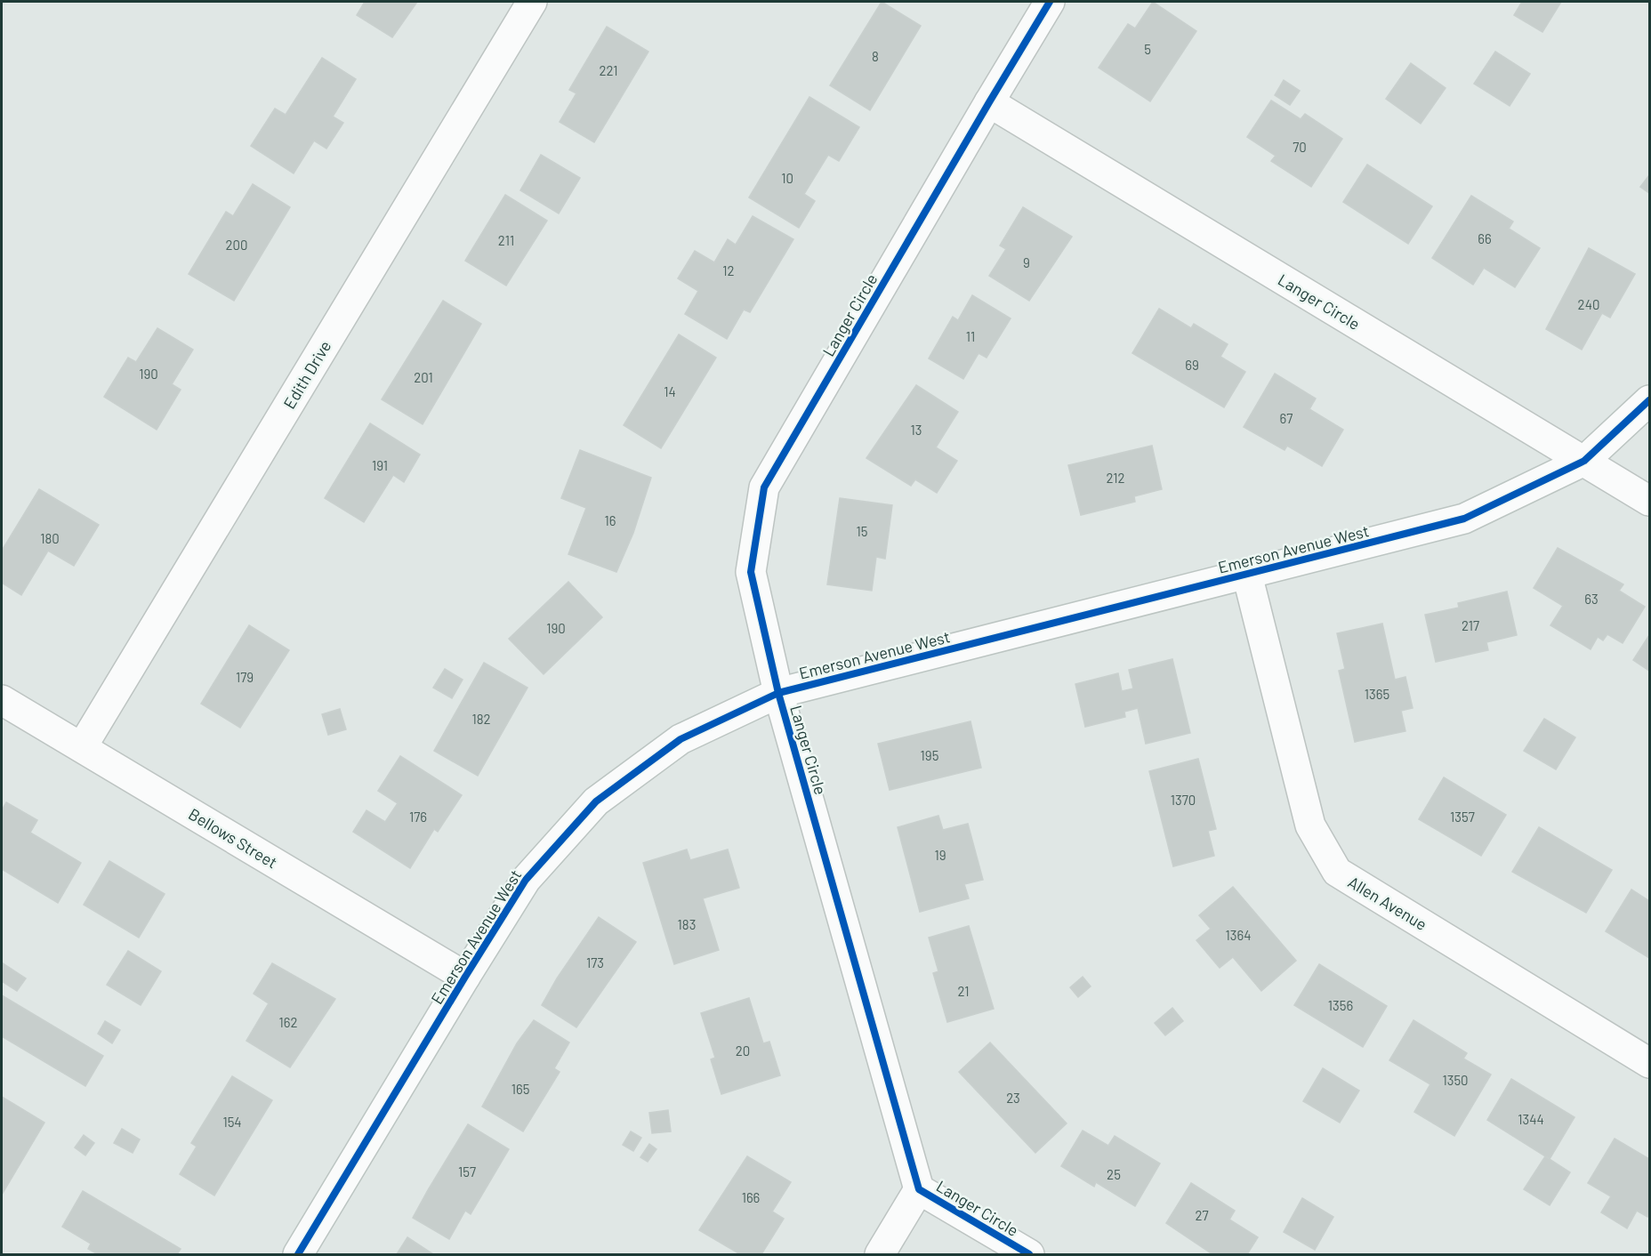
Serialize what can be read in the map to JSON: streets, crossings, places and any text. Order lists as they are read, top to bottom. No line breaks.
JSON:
{"streets":{"street":["Langer Circle","Edith Drive","Emerson Avenue West","Bellows Street","Allen Avenue"]},"crossings":[["Langer Circle","Emerson Avenue West"],["Edith Drive","Bellows Street"],["Emerson Avenue West","Bellows Street"],["Emerson Avenue West","Allen Avenue"]],"house_numbers":["5","8","221","70","10","66","211","200","9","12","240","11","69","190","201","14","67","13","191","212","16","15","180","63","217","190","179","1365","182","195","1370","176","1357","19","183","1364","173","21","1356","162","20","1350","165","23","1344","154","157","25","166","27"]}
